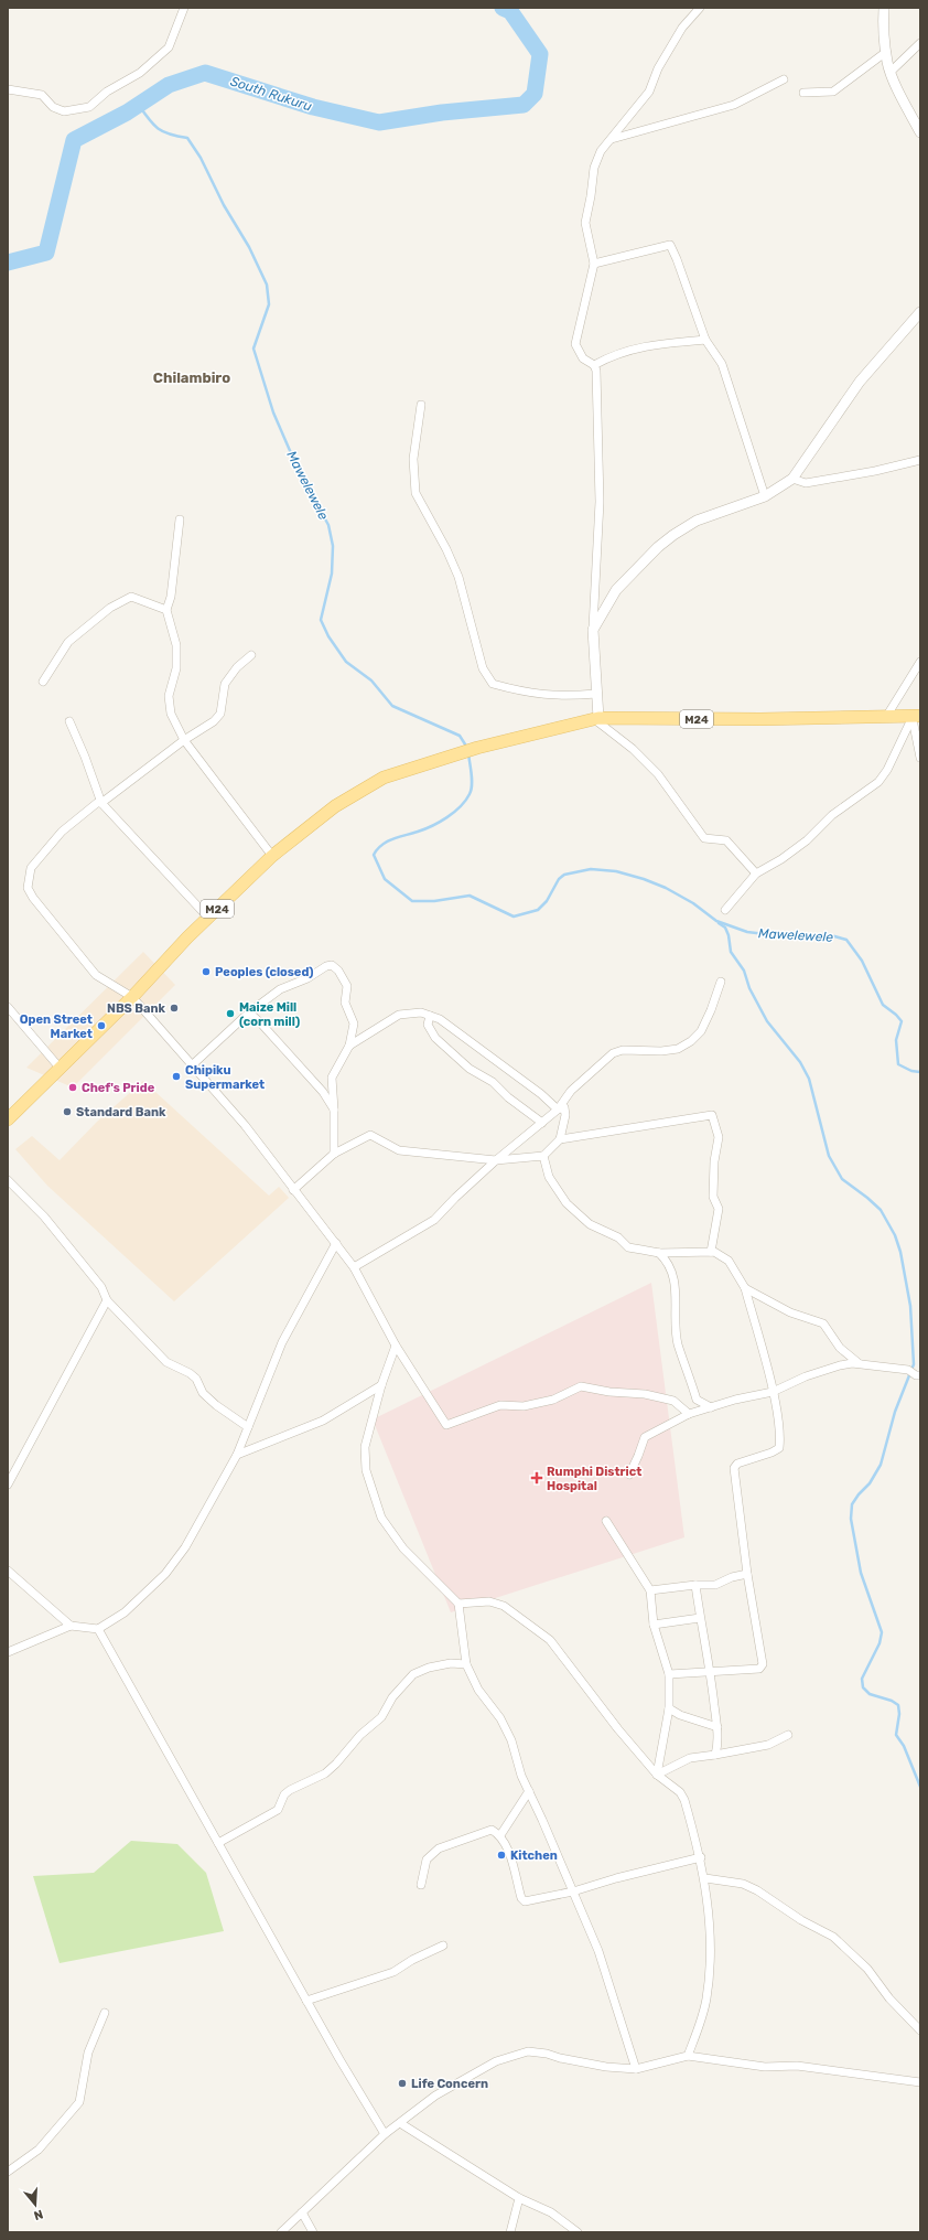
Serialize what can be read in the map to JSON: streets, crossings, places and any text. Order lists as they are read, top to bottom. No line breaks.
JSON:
{"streets":{"main road":["M24"]},"districts":["Chilambiro"],"water":["South Rukuru","Mawelewele"],"places":{"other":["Peoples (closed)","NBS Bank","Maize Mill (corn mill)","Open Street Market","Chipiku Supermarket","Chef's Pride","Standard Bank","Kitchen","Life Concern"],"health":["Rumphi District Hospital"]},"north":"bottom"}
